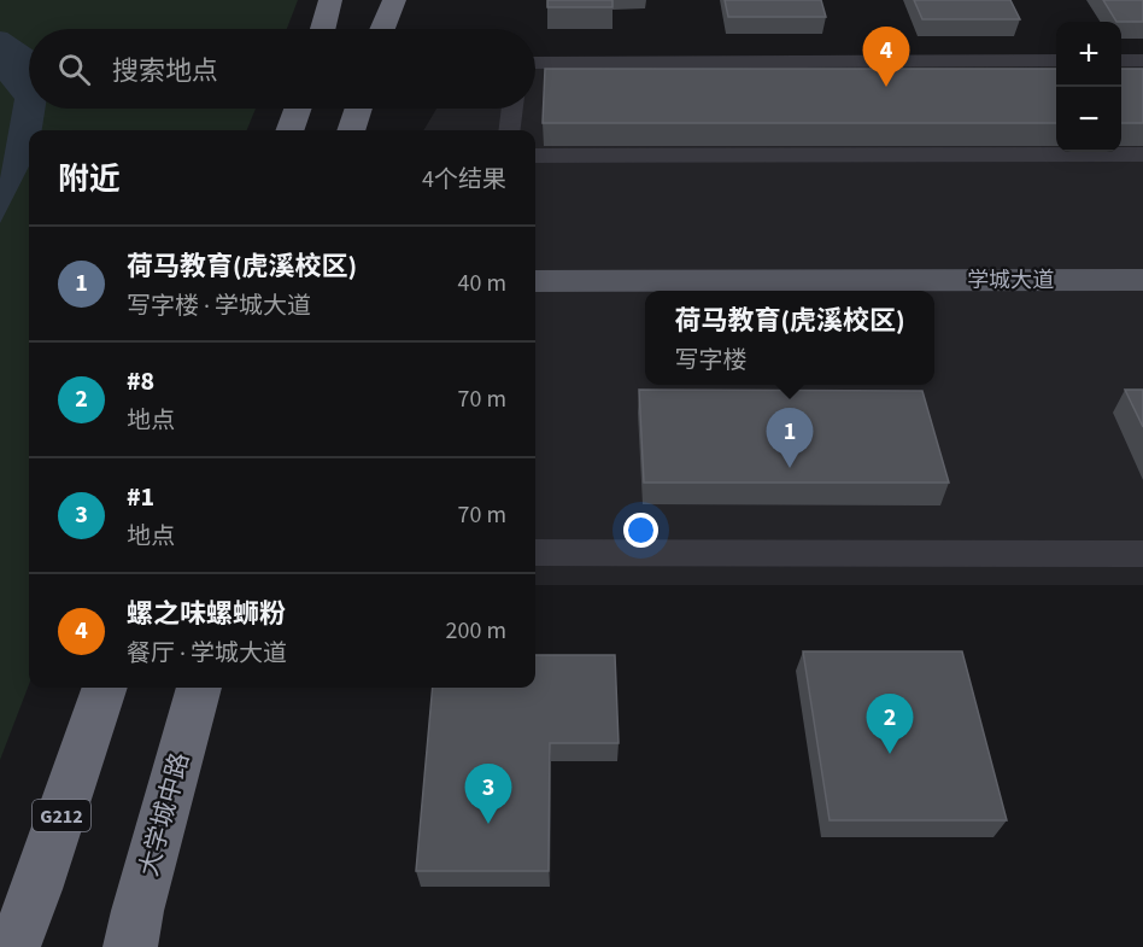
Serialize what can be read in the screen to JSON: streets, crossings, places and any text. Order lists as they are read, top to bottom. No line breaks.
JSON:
{"streets":{"highway":["大学城中路","G212"],"main road":["学城大道"]},"page":{"map_buttons":["+","−"],"pins":["4","1","2","3"],"search":"搜索地点","heading":["附近","4个结果"],"list":[{"mark":"1","name":"荷马教育(虎溪校区)","note":"写字楼 · 学城大道","value":"40 m"},{"mark":"2","name":"#8","note":"地点","value":"70 m"},{"mark":"3","name":"#1","note":"地点","value":"70 m"},{"mark":"4","name":"螺之味螺蛳粉","note":"餐厅 · 学城大道","value":"200 m"}],"popup":["荷马教育(虎溪校区)","写字楼"]}}
